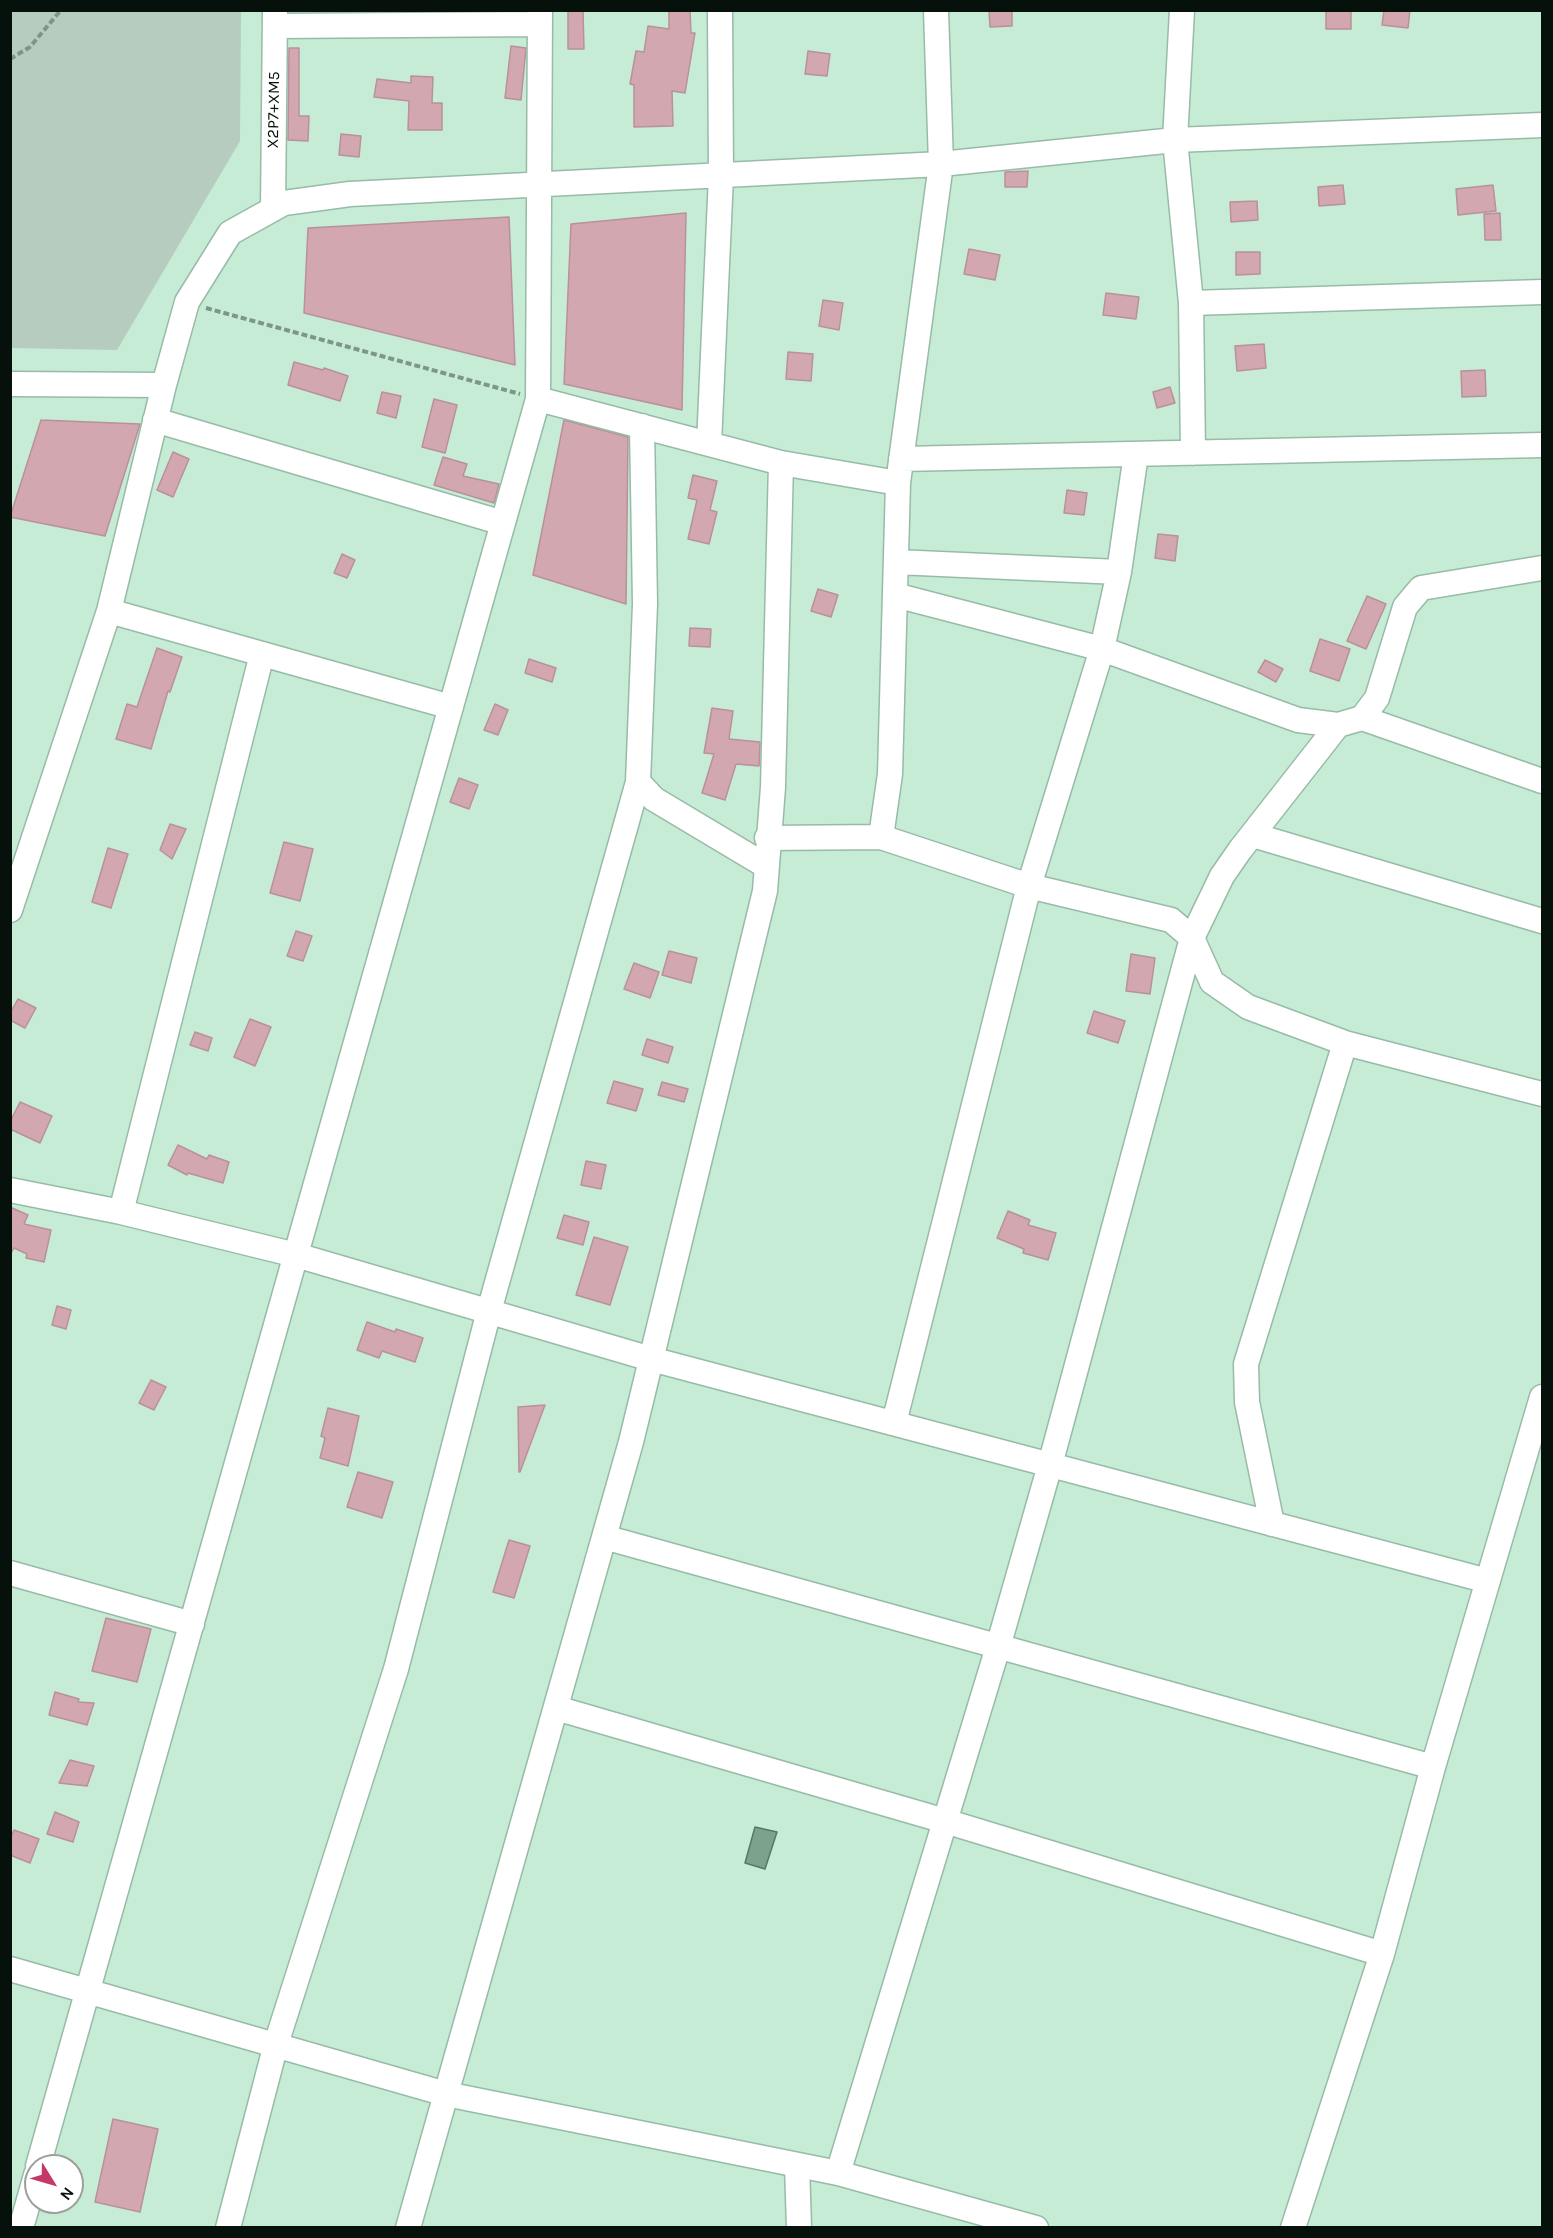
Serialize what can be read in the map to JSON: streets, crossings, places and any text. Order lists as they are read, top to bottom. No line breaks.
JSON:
{"streets":{"street":["X2P7+XM5"]},"north":"bottom right"}
